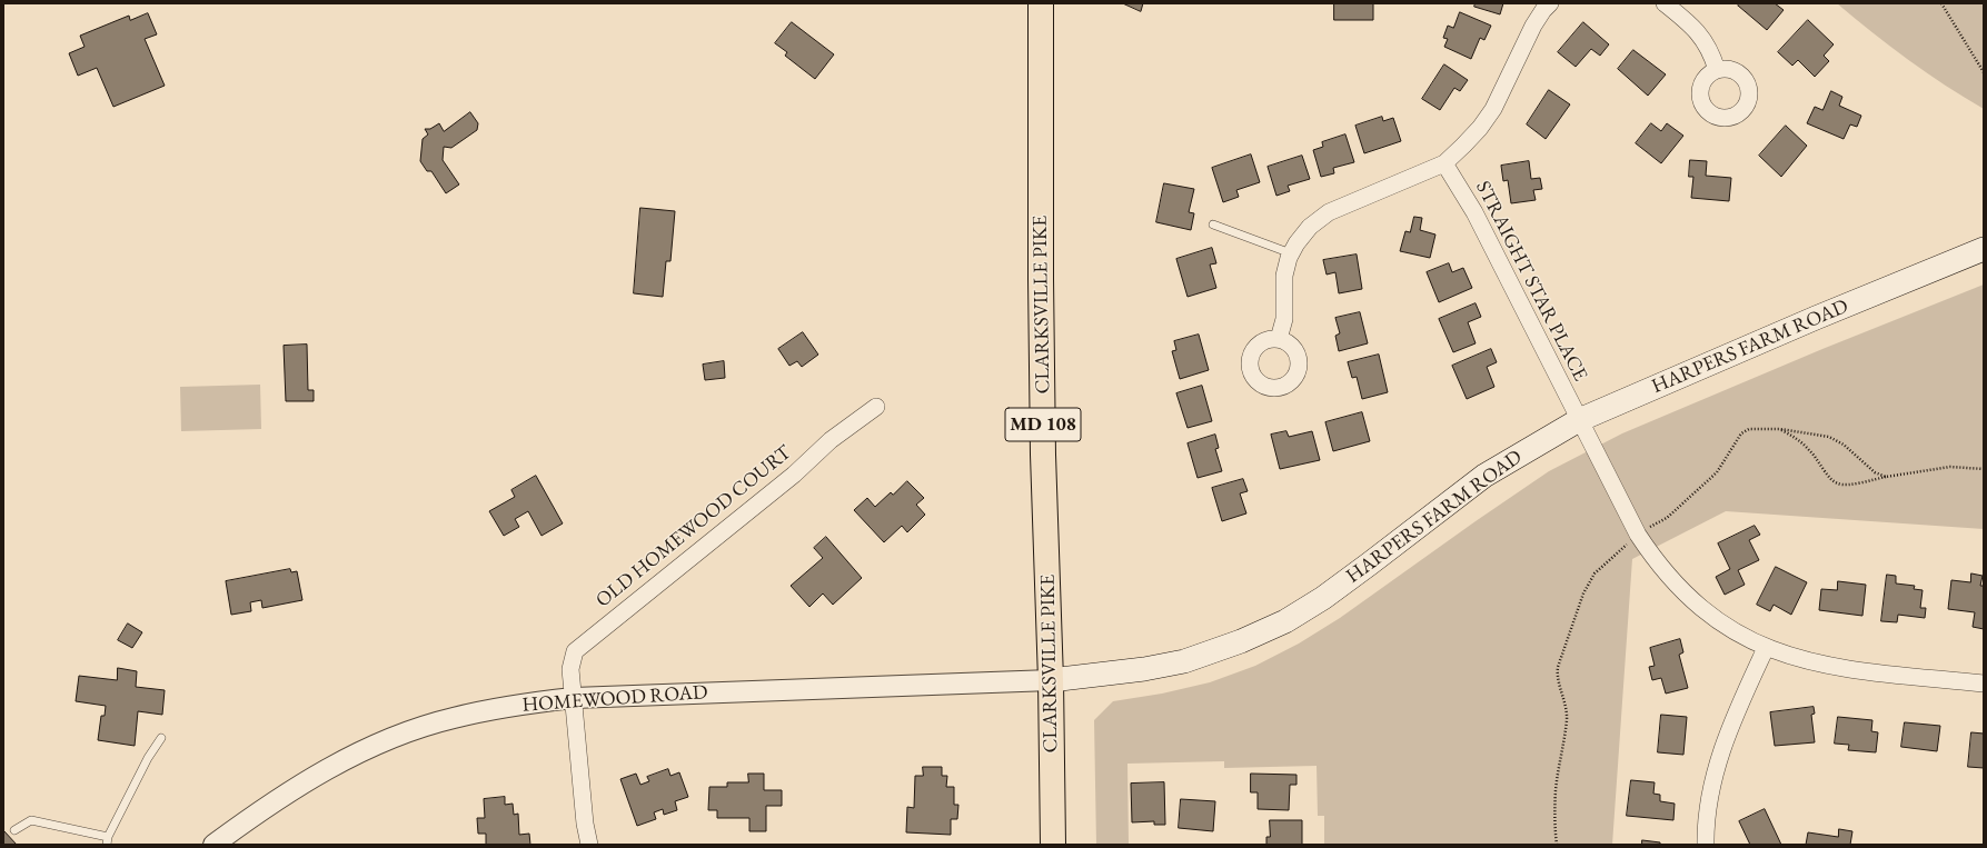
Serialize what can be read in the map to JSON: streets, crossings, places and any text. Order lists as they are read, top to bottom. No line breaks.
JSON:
{"streets":{"main road":["CLARKSVILLE PIKE","HARPERS FARM ROAD","MD 108"],"street":["STRAIGHT STAR PLACE","OLD HOMEWOOD COURT","HOMEWOOD ROAD"]},"crossings":[["STRAIGHT STAR PLACE","HARPERS FARM ROAD"],["CLARKSVILLE PIKE","HARPERS FARM ROAD"],["CLARKSVILLE PIKE","HOMEWOOD ROAD"],["HARPERS FARM ROAD","HOMEWOOD ROAD"],["OLD HOMEWOOD COURT","HOMEWOOD ROAD"]]}
